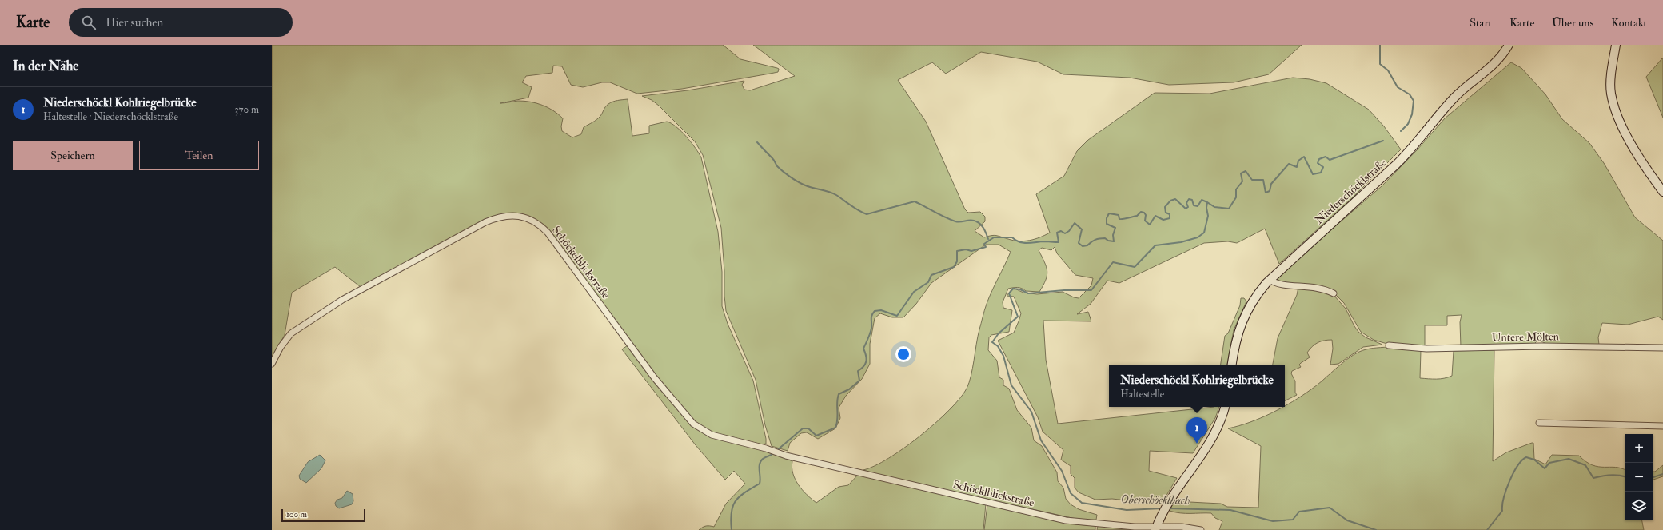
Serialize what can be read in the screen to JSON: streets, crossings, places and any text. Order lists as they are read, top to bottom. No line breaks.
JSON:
{"streets":{"main road":["Niederschöcklstraße"],"street":["Schöckelblickstraße","Untere Mölten","Schöcklblickstraße"]},"crossings":[["Schöckelblickstraße","Schöcklblickstraße"]],"water":["Oberschöcklbach"],"scale_bar":"100 m","page":{"header":"Karte","search":"Hier suchen","nav":["Start","Karte","Über uns","Kontakt"],"heading":"In der Nähe","list":[{"mark":"1","name":"Niederschöckl Kohlriegelbrücke","note":"Haltestelle · Niederschöcklstraße","value":"370 m"}],"buttons":["Speichern","Teilen"],"popup":["Niederschöckl Kohlriegelbrücke","Haltestelle"],"pins":"1","map_buttons":["+","−"],"scale":"100 m"}}
